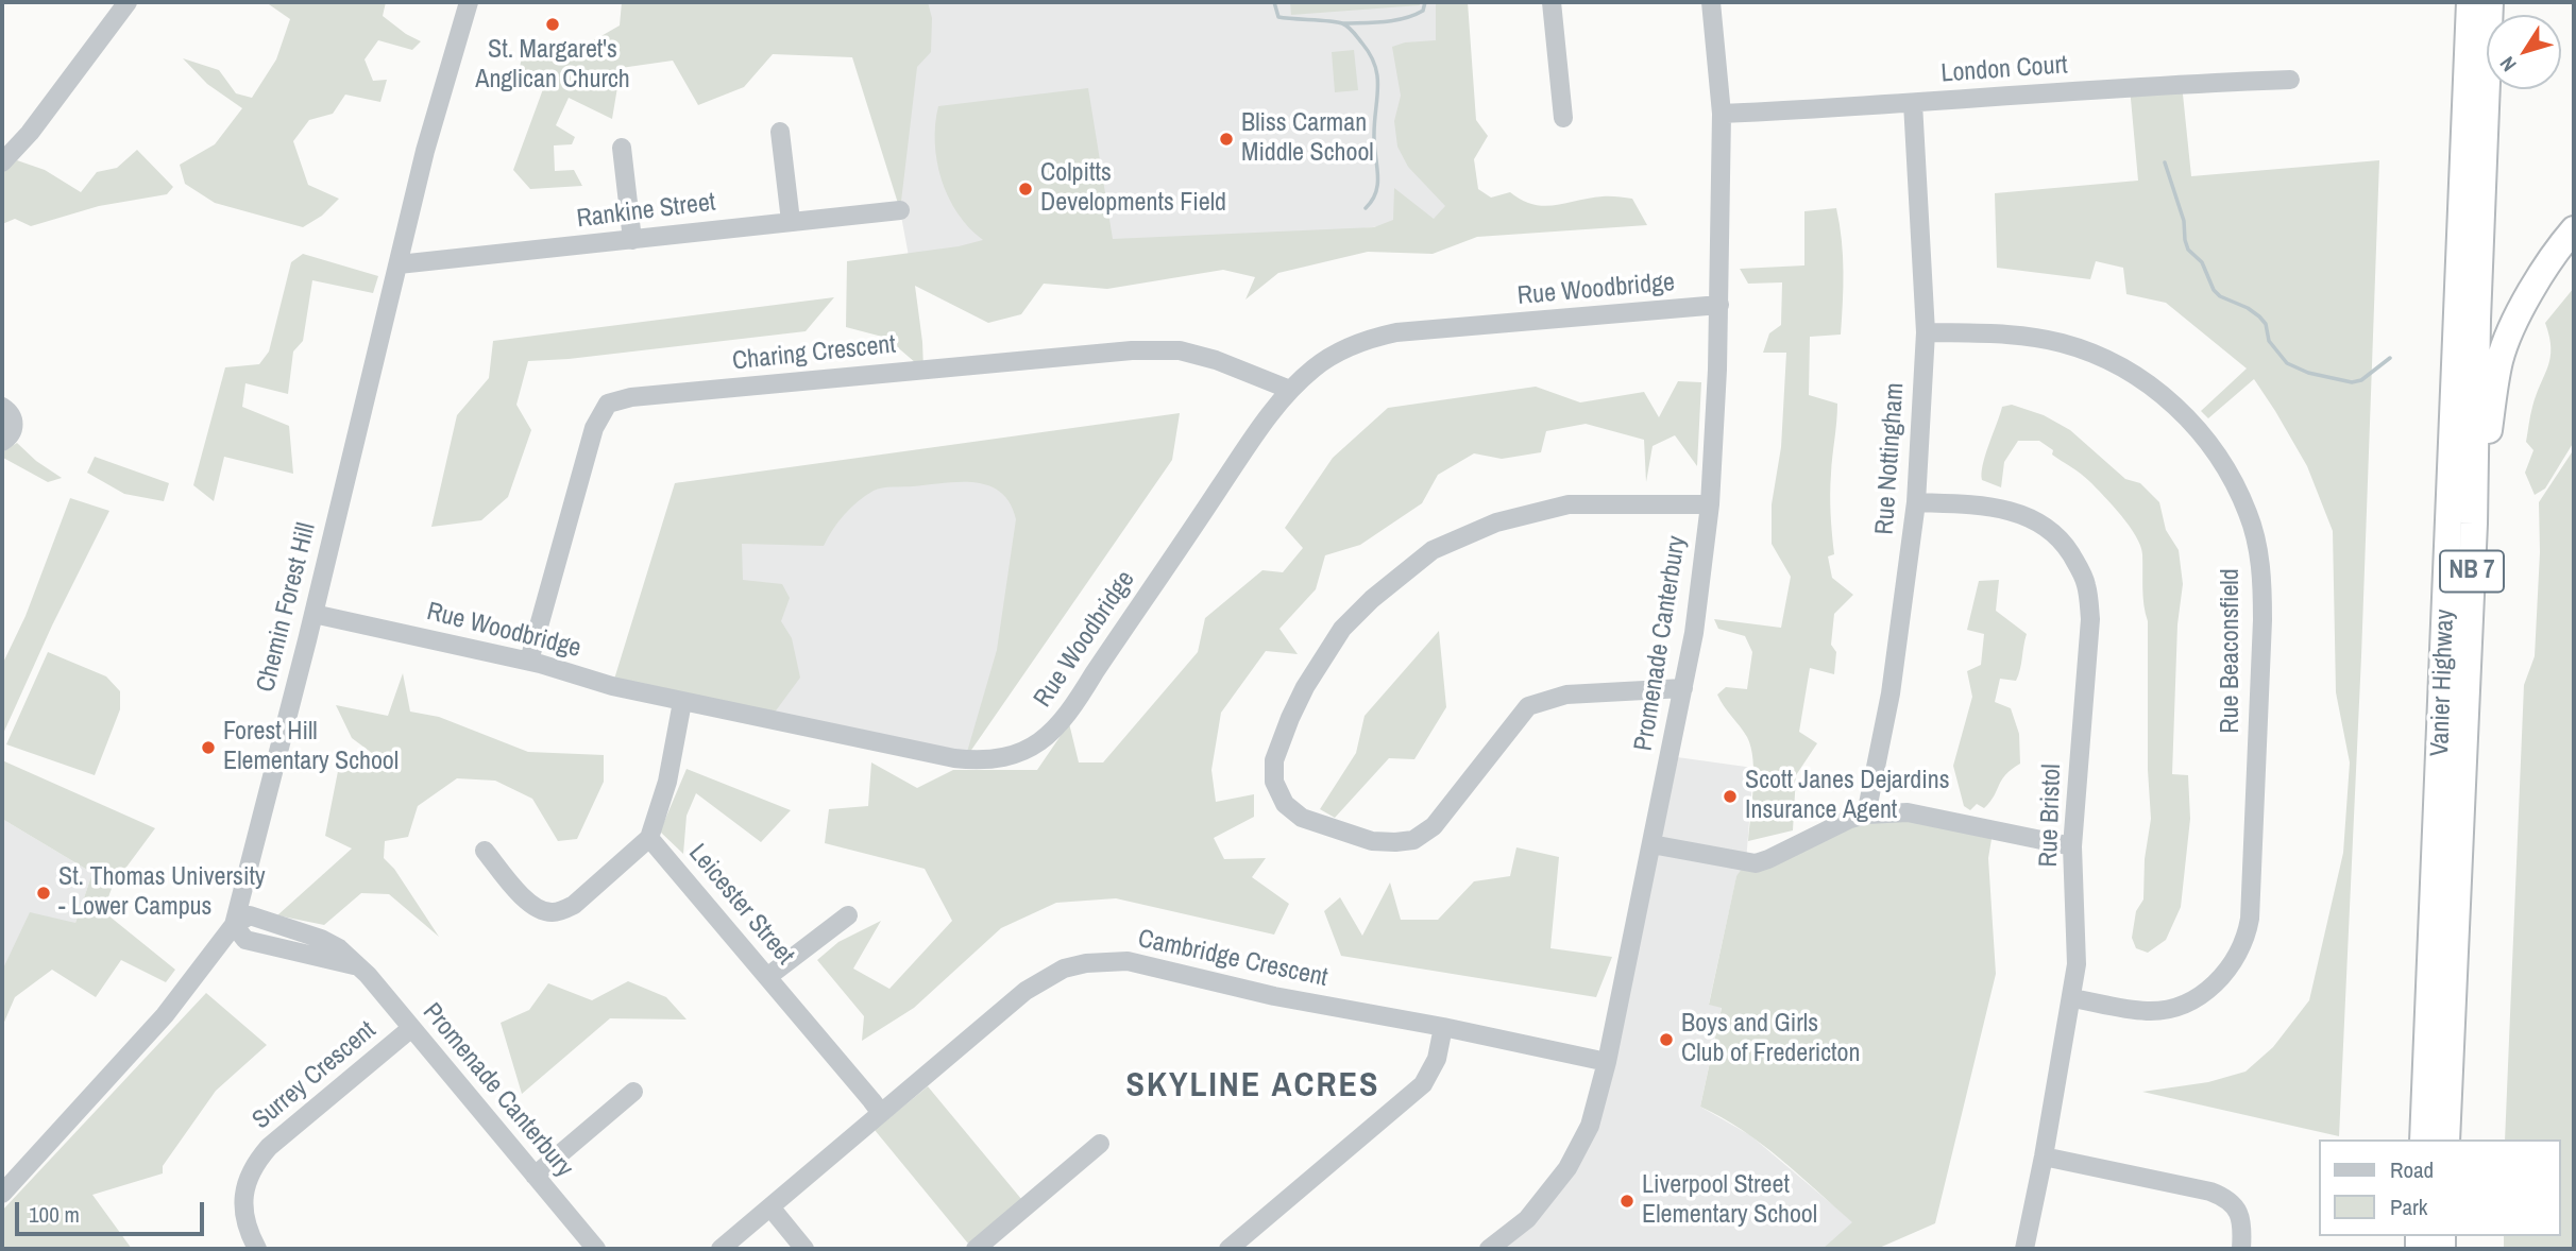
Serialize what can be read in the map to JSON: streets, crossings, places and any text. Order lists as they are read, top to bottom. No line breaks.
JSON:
{"streets":{"highway":["NB 7","Vanier Highway"],"street":["London Court","Rankine Street","Rue Woodbridge","Charing Crescent","Rue Nottingham","Chemin Forest Hill","Promenade Canterbury","Rue Beaconsfield","Rue Bristol","Leicester Street","Cambridge Crescent","Surrey Crescent"]},"crossings":[["London Court","Rue Nottingham"],["London Court","Promenade Canterbury"],["Rankine Street","Chemin Forest Hill"],["Rue Woodbridge","Charing Crescent"],["Rue Woodbridge","Chemin Forest Hill"],["Rue Woodbridge","Promenade Canterbury"],["Rue Woodbridge","Leicester Street"],["Rue Nottingham","Rue Beaconsfield"],["Rue Nottingham","Rue Bristol"],["Chemin Forest Hill","Promenade Canterbury"],["Promenade Canterbury","Cambridge Crescent"],["Promenade Canterbury","Surrey Crescent"],["Rue Beaconsfield","Rue Bristol"],["Leicester Street","Cambridge Crescent"]],"districts":["SKYLINE ACRES"],"places":["St. Margaret's Anglican Church","Bliss Carman Middle School","Colpitts Developments Field","Forest Hill Elementary School","Scott Janes Dejardins Insurance Agent","St. Thomas University - Lower Campus","Boys and Girls Club of Fredericton","Liverpool Street Elementary School"],"legend":["Road","Park"],"scale_bar":"100 m","north":"bottom left"}
